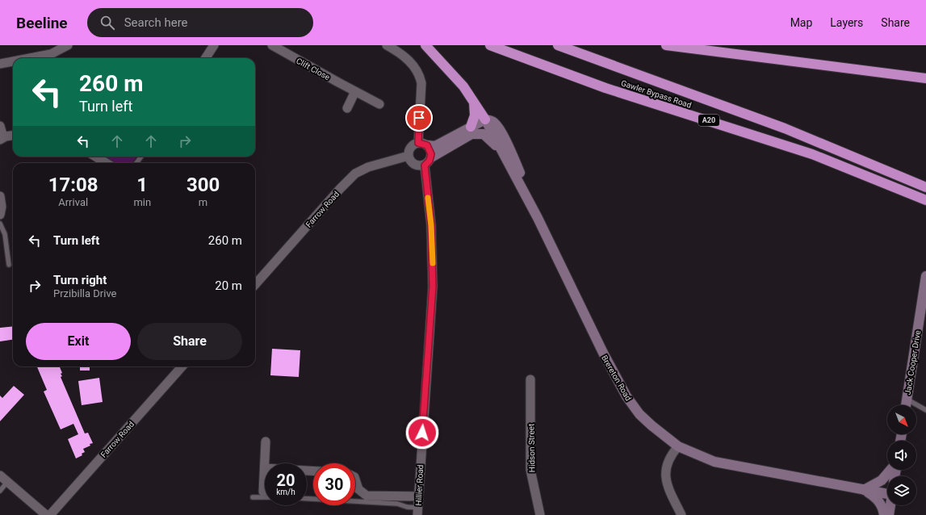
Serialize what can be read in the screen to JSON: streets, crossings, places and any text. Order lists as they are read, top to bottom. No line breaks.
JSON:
{"streets":{"highway":["Gawler Bypass Road","A20"],"street":["Clift Close","Farrow Road","Jack Cooper Drive","Brereton Road","Hidson Street","Hillier Road"]},"crossings":[["Farrow Road","Brereton Road"],["Farrow Road","Hillier Road"],["Brereton Road","Hillier Road"]],"north":"bottom right","page":{"header":"Beeline","search":"Search here","nav":["Map","Layers","Share"],"turn":["260 m","Turn left"],"eta":["17:08","Arrival","1","min","300","m"],"list":[{"name":"Turn left","value":"260 m"},{"name":"Turn right","note":"Przibilla Drive","value":"20 m"}],"buttons":["Exit","Share"],"speed":"20 km/h","limit":"30"}}
